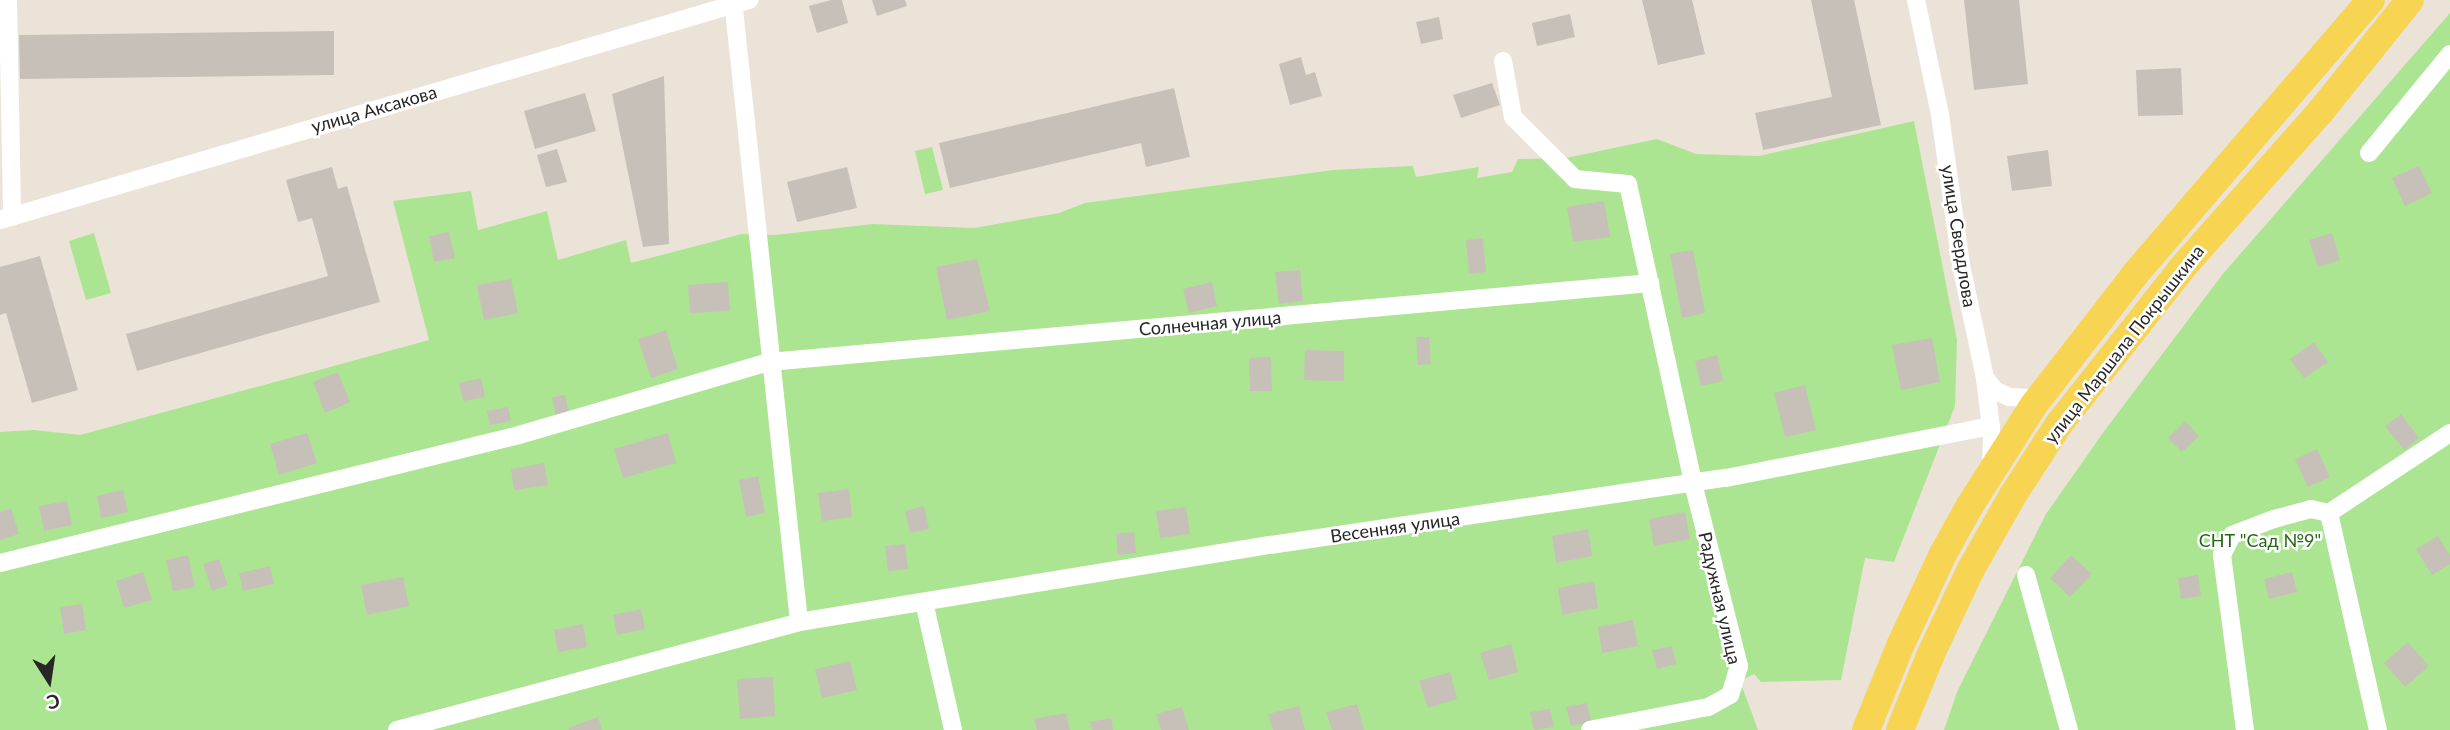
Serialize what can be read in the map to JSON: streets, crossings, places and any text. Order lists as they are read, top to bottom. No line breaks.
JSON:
{"streets":{"main road":["улица Маршала Покрышкина"],"street":["улица Аксакова","улица Свердлова","Солнечная улица","Весенняя улица","Радужная улица"]},"crossings":[["улица Свердлова","улица Маршала Покрышкина"],["улица Свердлова","Весенняя улица"],["Солнечная улица","Радужная улица"],["Весенняя улица","Радужная улица"]],"parks":["СНТ \"Сад №9\""],"north":"bottom"}
